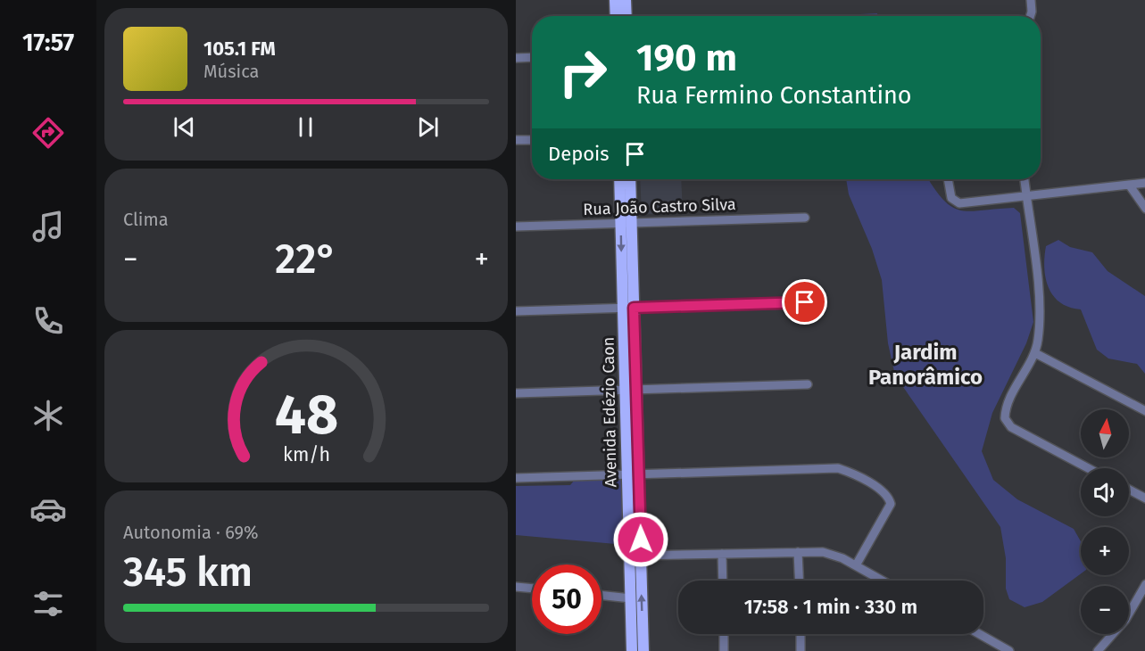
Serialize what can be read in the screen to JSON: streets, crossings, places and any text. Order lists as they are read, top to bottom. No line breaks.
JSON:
{"streets":{"main road":["Avenida Edézio Caon"],"street":["Rua João Castro Silva"]},"crossings":[["Rua João Castro Silva","Avenida Edézio Caon"]],"districts":["Jardim Panorâmico"],"north":"top","page":{"tabs":"17:57","turn":["190 m","Rua Fermino Constantino"],"song":["105.1 FM","Música"],"then":"Depois","tile":["Clima",["Autonomia · 69%","345 km"]],"heat":["−","22°","+"],"map_buttons":["+","−"],"limit":"50","trip":"17:58 · 1 min · 330 m","gauge":["48","km/h"]}}
